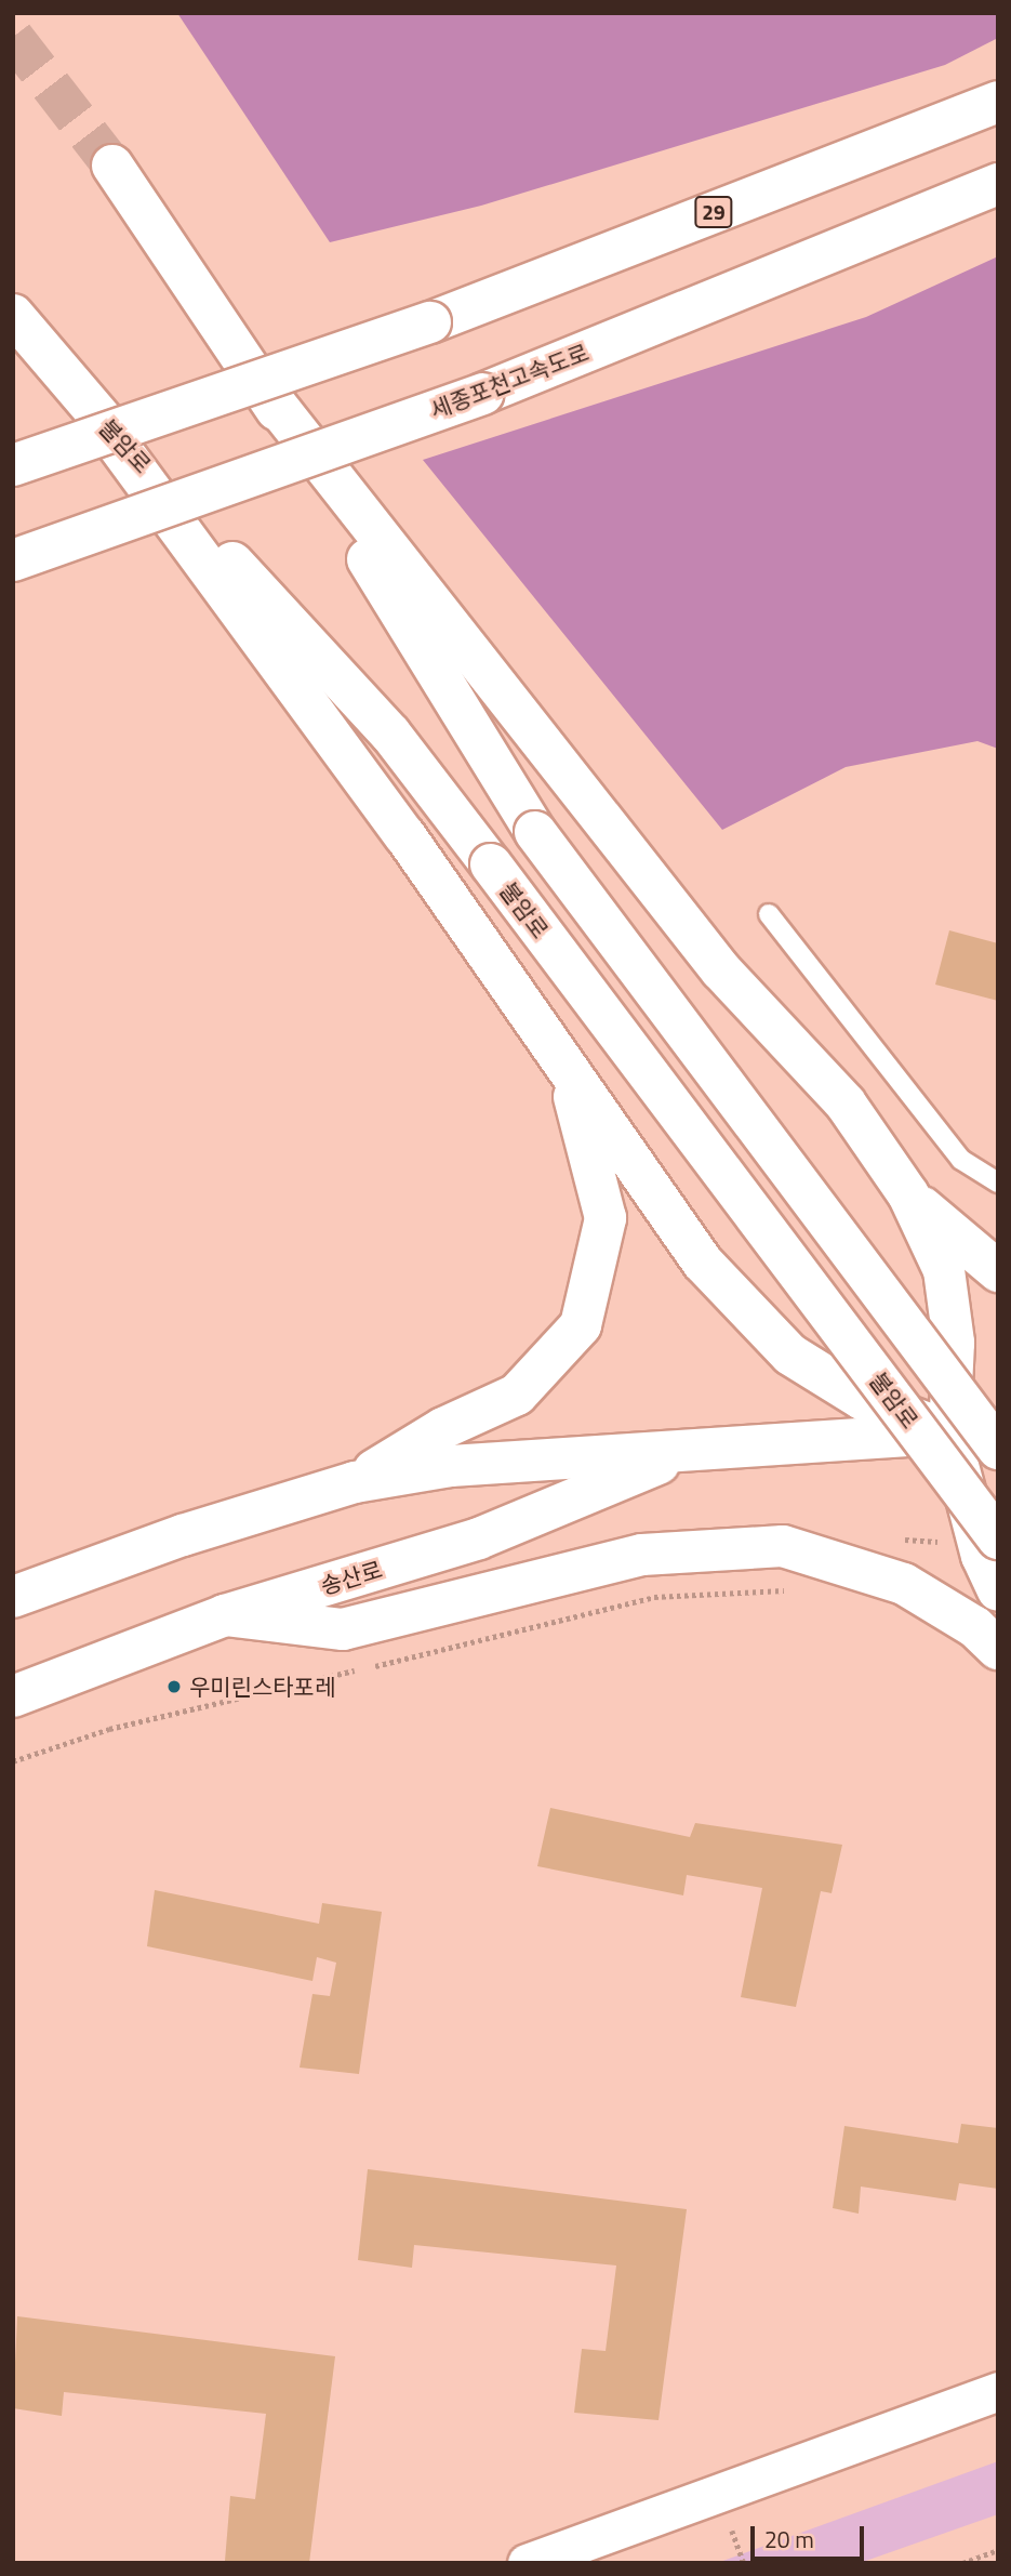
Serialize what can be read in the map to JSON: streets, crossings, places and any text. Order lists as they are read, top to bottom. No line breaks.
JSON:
{"streets":{"main road":["29","세종포천고속도로","불암로","송산로"]},"places":["우미린스타포레"],"scale_bar":"20 m"}
